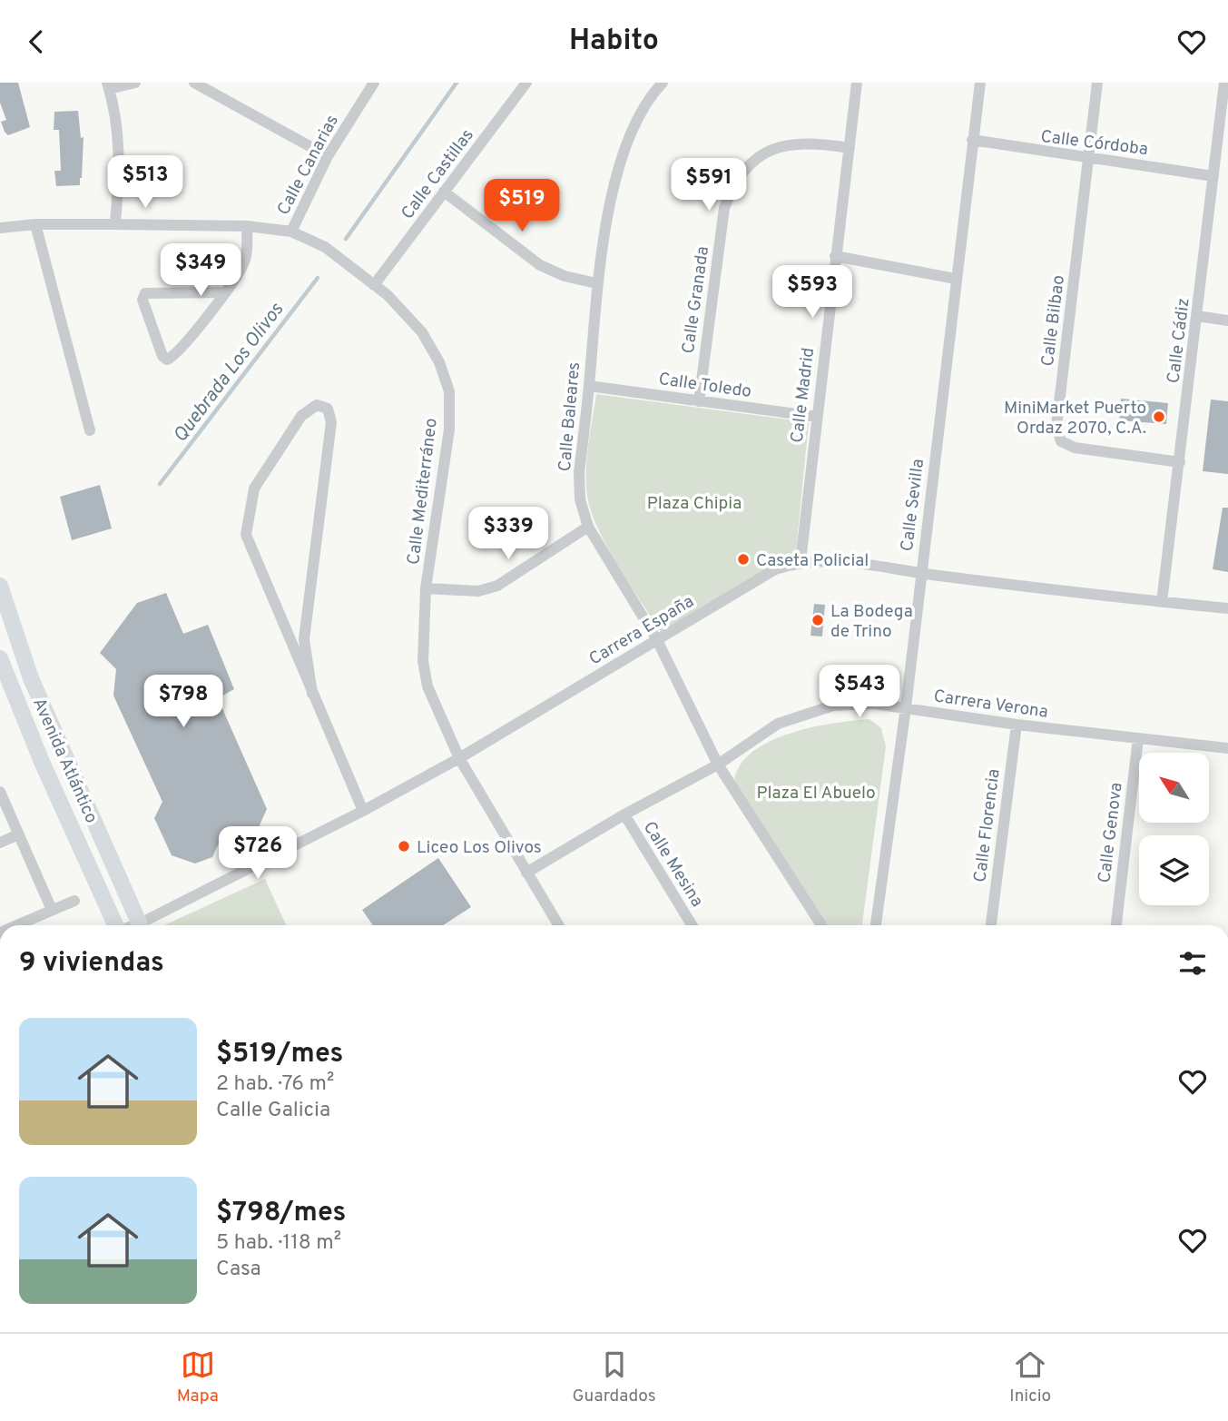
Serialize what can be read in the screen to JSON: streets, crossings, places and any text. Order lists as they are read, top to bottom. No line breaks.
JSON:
{"streets":{"main road":["Avenida Atlántico"],"street":["Calle Córdoba","Calle Canarias","Calle Castillas","Calle Granada","Calle Bilbao","Calle Cádiz","Calle Toledo","Calle Madrid","Calle Baleares","Calle Mediterráneo","Calle Sevilla","Carrera España","Carrera Verona","Calle Florencia","Calle Genova","Calle Mesina"]},"crossings":[["Calle Córdoba","Calle Bilbao"],["Calle Córdoba","Calle Cádiz"],["Calle Córdoba","Calle Sevilla"],["Calle Canarias","Calle Mediterráneo"],["Calle Castillas","Calle Mediterráneo"],["Calle Granada","Calle Toledo"],["Calle Granada","Calle Madrid"],["Calle Bilbao","Calle Cádiz"],["Calle Cádiz","Carrera España"],["Calle Toledo","Calle Madrid"],["Calle Toledo","Calle Baleares"],["Calle Madrid","Carrera España"],["Calle Baleares","Carrera España"],["Calle Baleares","Carrera Verona"],["Calle Mediterráneo","Carrera España"],["Calle Mediterráneo","Carrera Verona"],["Calle Sevilla","Carrera España"],["Calle Sevilla","Carrera Verona"],["Carrera Verona","Calle Florencia"],["Carrera Verona","Calle Genova"],["Carrera Verona","Calle Mesina"]],"water":["Quebrada Los Olivos"],"parks":["Plaza Chipia","Plaza El Abuelo"],"places":["MiniMarket Puerto Ordaz 2070, C.A.","Caseta Policial","La Bodega de Trino","Liceo Los Olivos"],"north":"top left","page":{"header":"Habito","price":["$513","$591","$519","$349","$593","$339","$543","$798","$726"],"heading":"9 viviendas","list":[{"name":"$519/mes","note":"2 hab. · 76 m² · Calle Galicia"},{"name":"$798/mes","note":"5 hab. · 118 m² · Casa"}],"tabs":["Mapa","Guardados","Inicio"]}}
